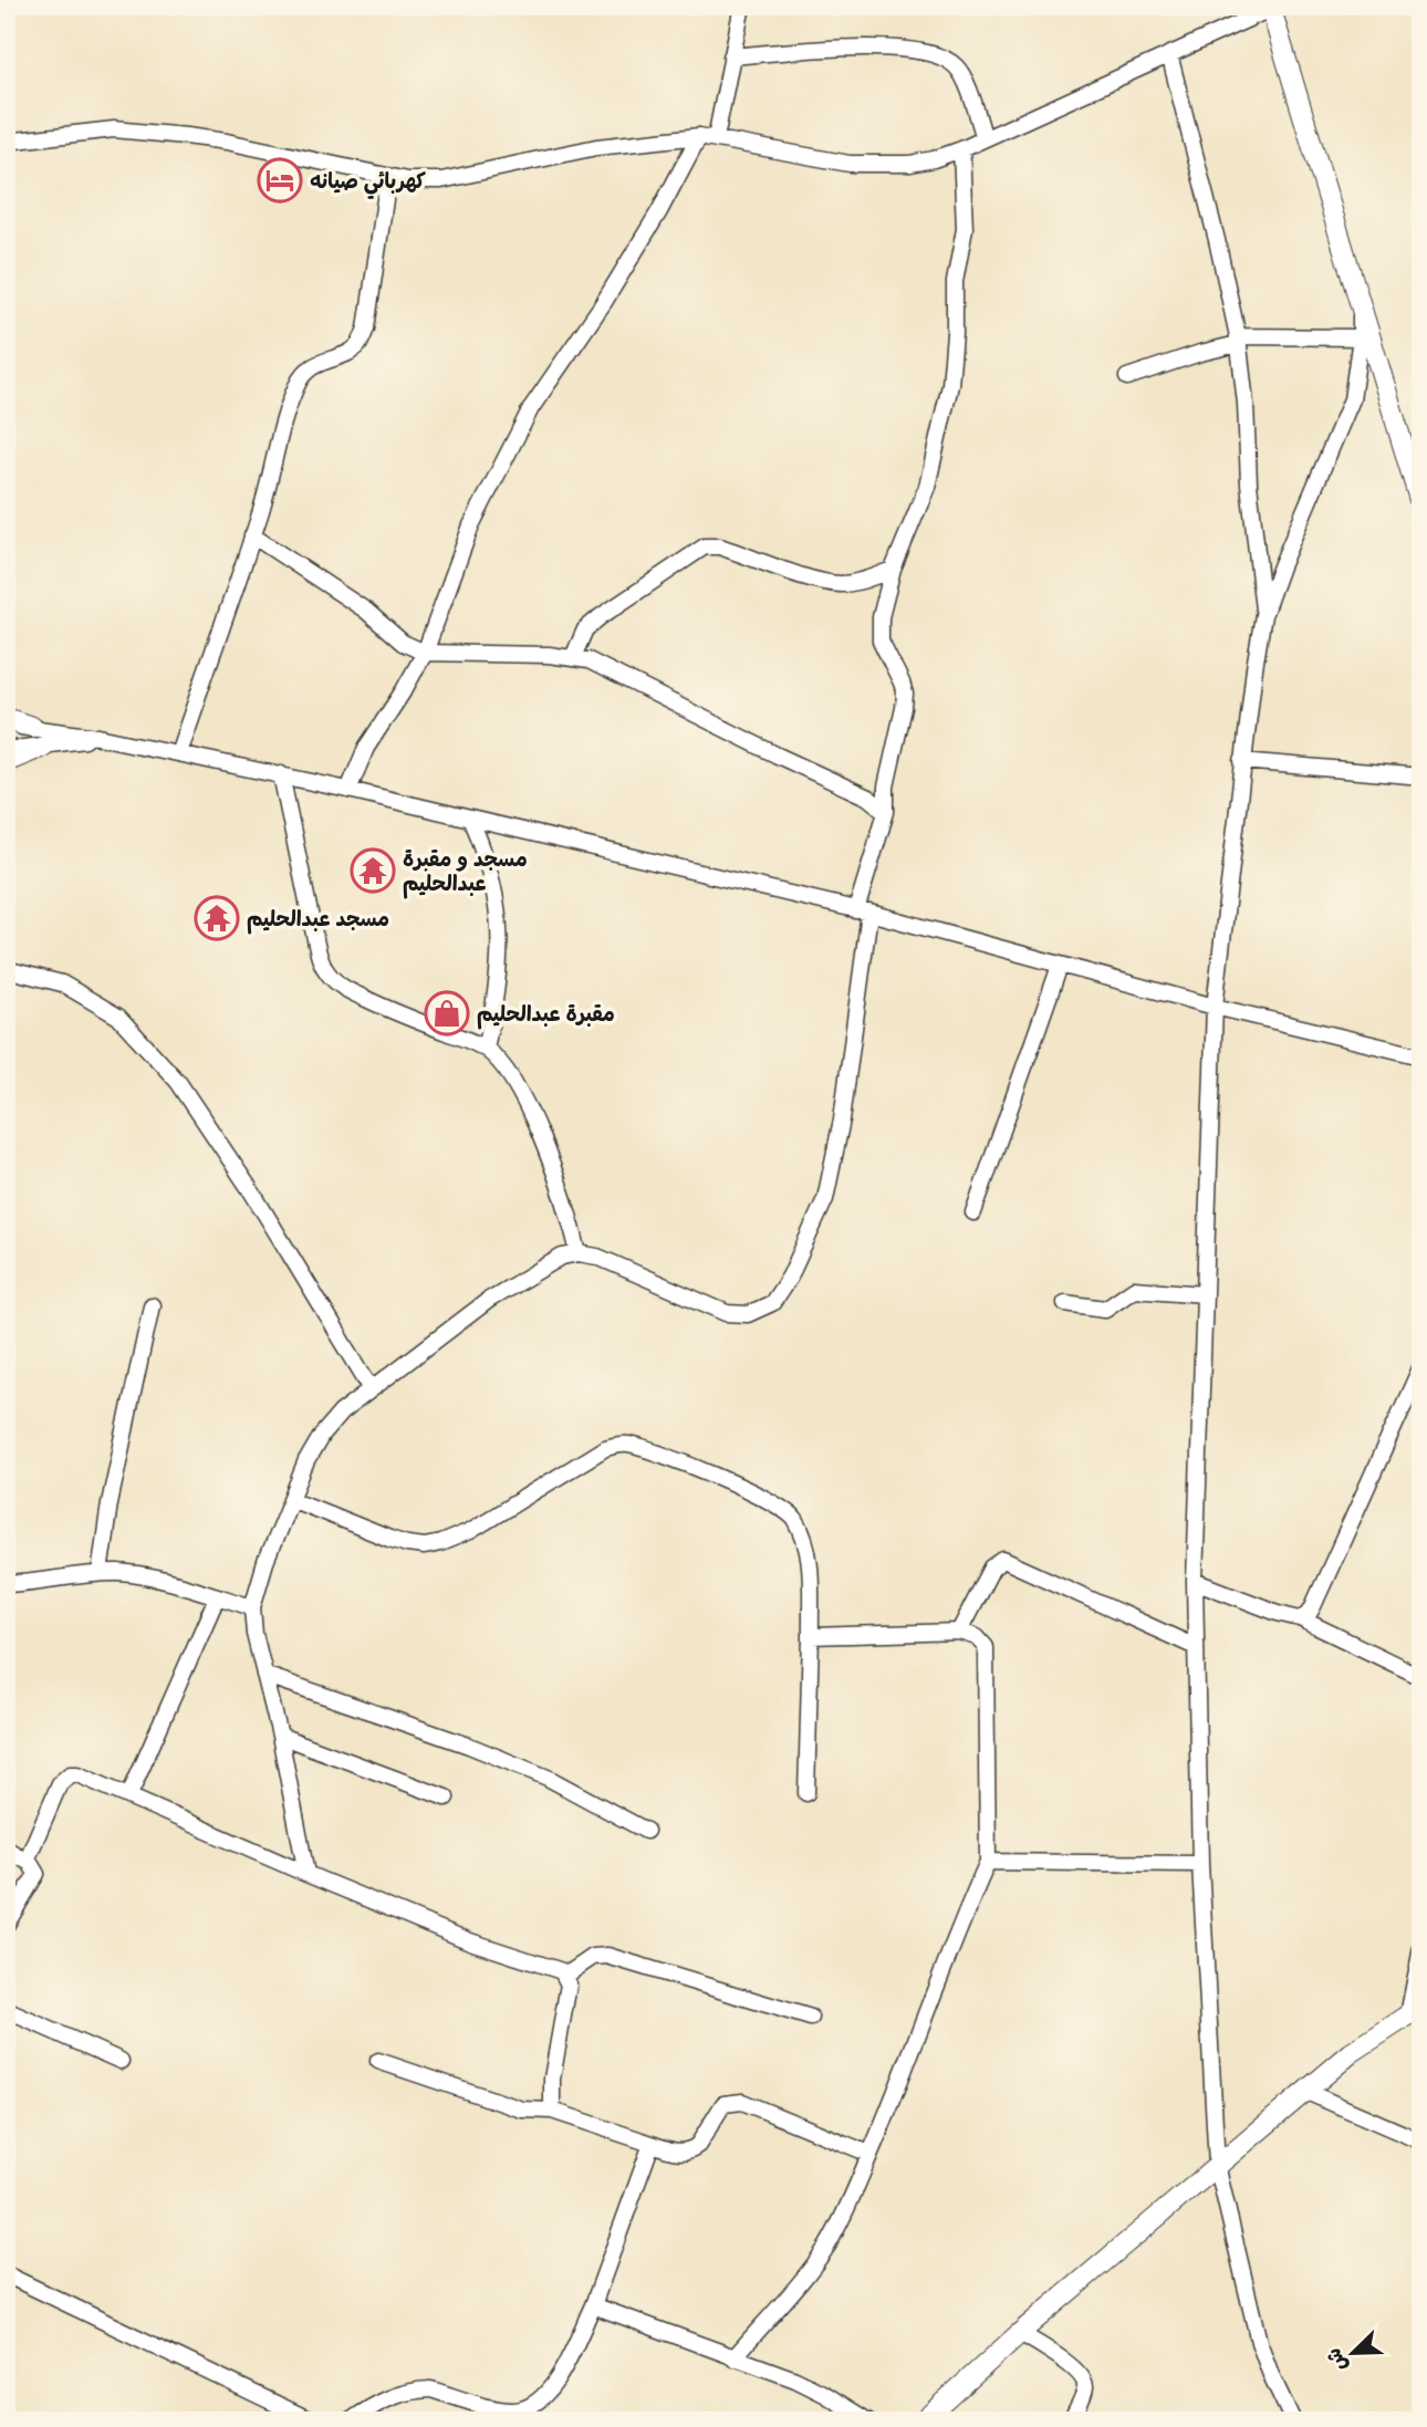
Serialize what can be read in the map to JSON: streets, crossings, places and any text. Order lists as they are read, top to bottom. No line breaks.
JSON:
{"places":{"hotel":["كهربائي صيانه"],"temple":["مسجد و مقبرة عبدالحليم","مسجد عبدالحليم"],"shop":["مقبرة عبدالحليم"]},"north":"bottom left"}
